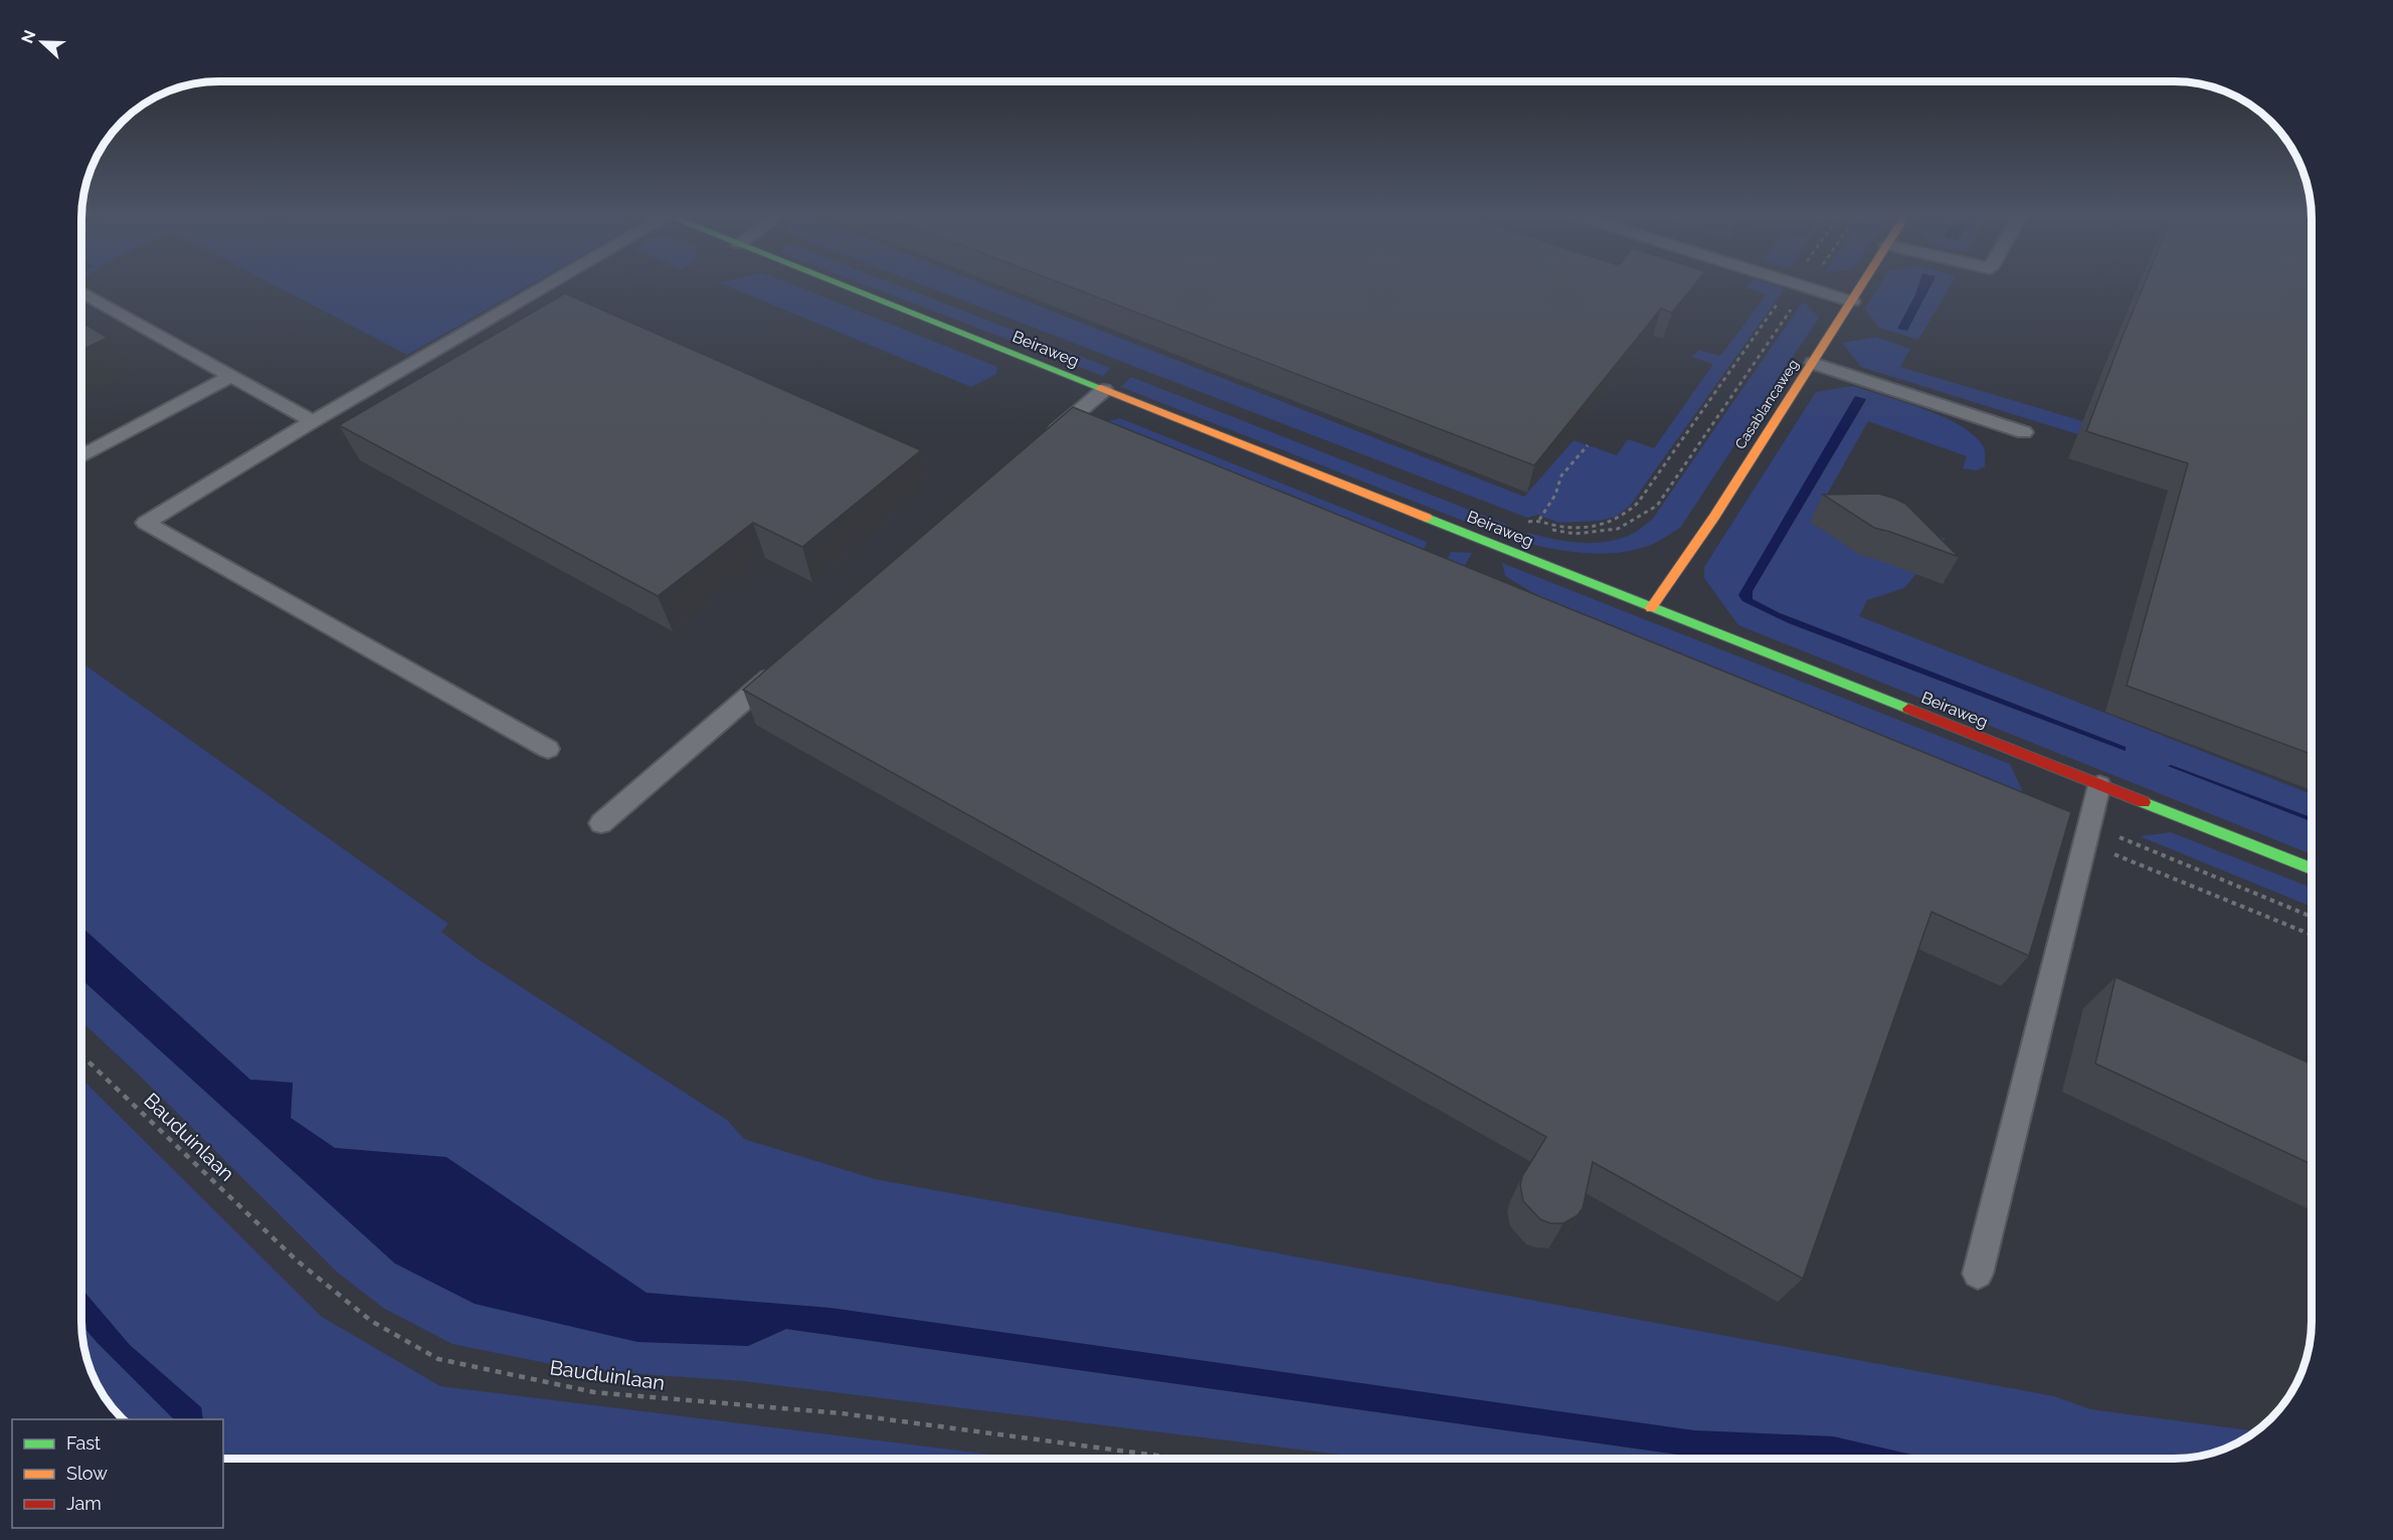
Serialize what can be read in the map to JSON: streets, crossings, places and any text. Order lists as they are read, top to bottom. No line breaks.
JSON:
{"streets":{"street":["Beiraweg","Casablancaweg"],"path":["Bauduinlaan"]},"crossings":[["Beiraweg","Casablancaweg"]],"legend":["Fast","Slow","Jam"],"north":"left"}
